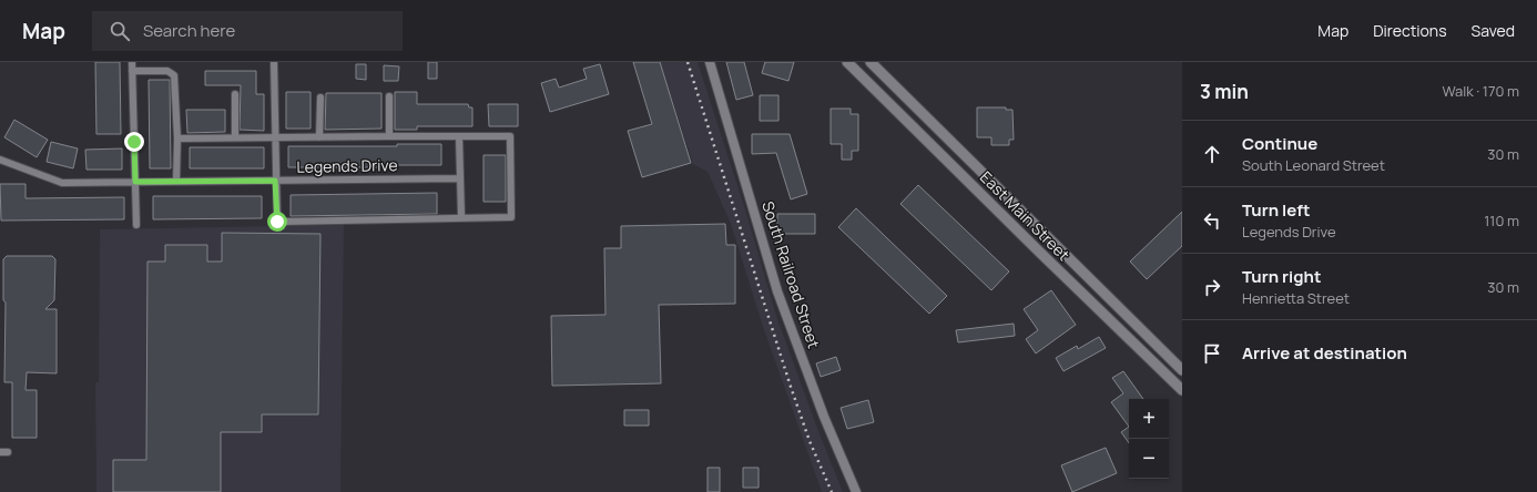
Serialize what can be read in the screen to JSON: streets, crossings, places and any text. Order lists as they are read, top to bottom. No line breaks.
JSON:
{"streets":{"main road":["East Main Street"],"street":["Legends Drive","South Railroad Street"]},"page":{"header":"Map","search":"Search here","nav":["Map","Directions","Saved"],"heading":["3 min","Walk · 170 m"],"list":[["Continue","South Leonard Street","30 m"],["Turn left","Legends Drive","110 m"],["Turn right","Henrietta Street","30 m"],"Arrive at destination"],"map_buttons":["+","−"]}}
